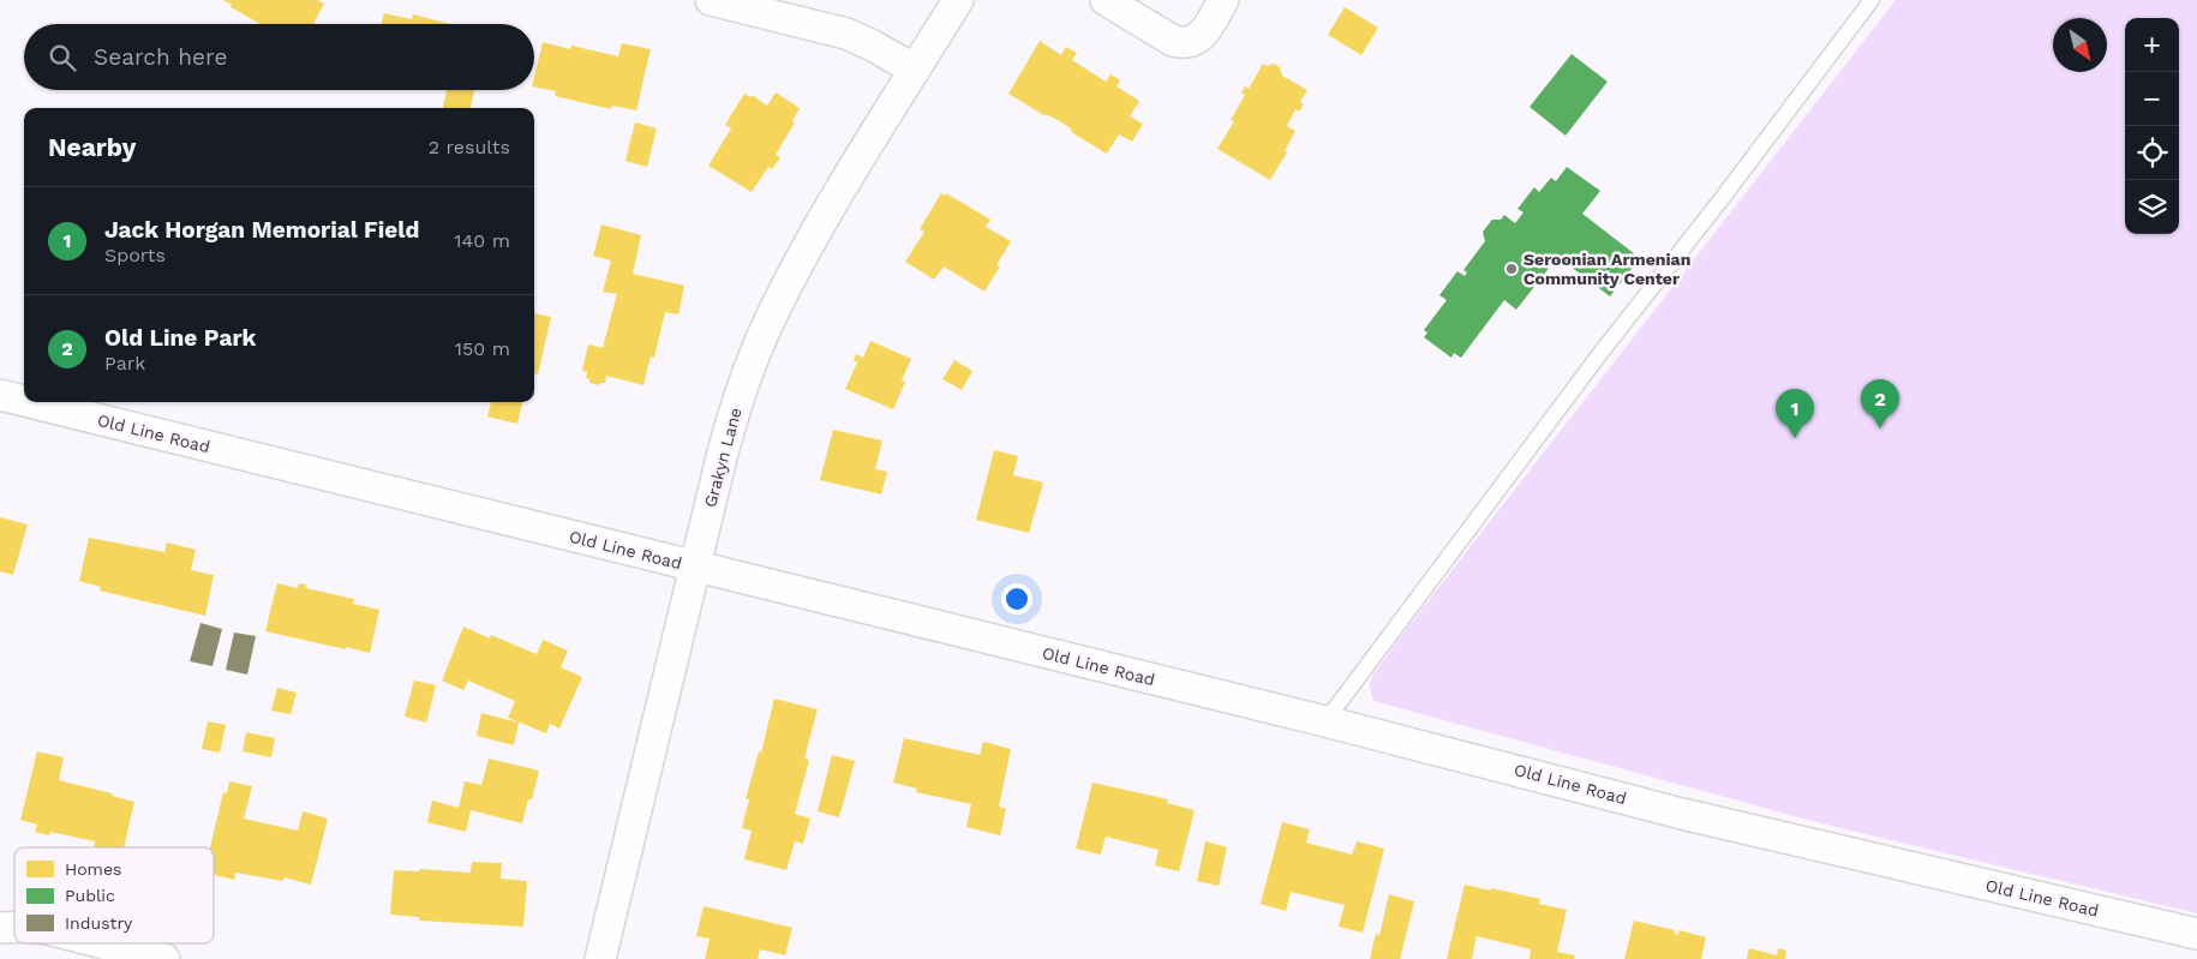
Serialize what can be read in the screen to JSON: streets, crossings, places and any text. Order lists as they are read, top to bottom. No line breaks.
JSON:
{"streets":{"street":["Old Line Road","Grakyn Lane"]},"crossings":[["Old Line Road","Grakyn Lane"]],"places":["Seroonian Armenian Community Center"],"legend":["Homes","Public","Industry"],"north":"bottom right","page":{"map_buttons":["+","−"],"search":"Search here","heading":["Nearby","2 results"],"list":[{"mark":"1","name":"Jack Horgan Memorial Field","note":"Sports","value":"140 m"},{"mark":"2","name":"Old Line Park","note":"Park","value":"150 m"}],"pins":["2","1"]}}
